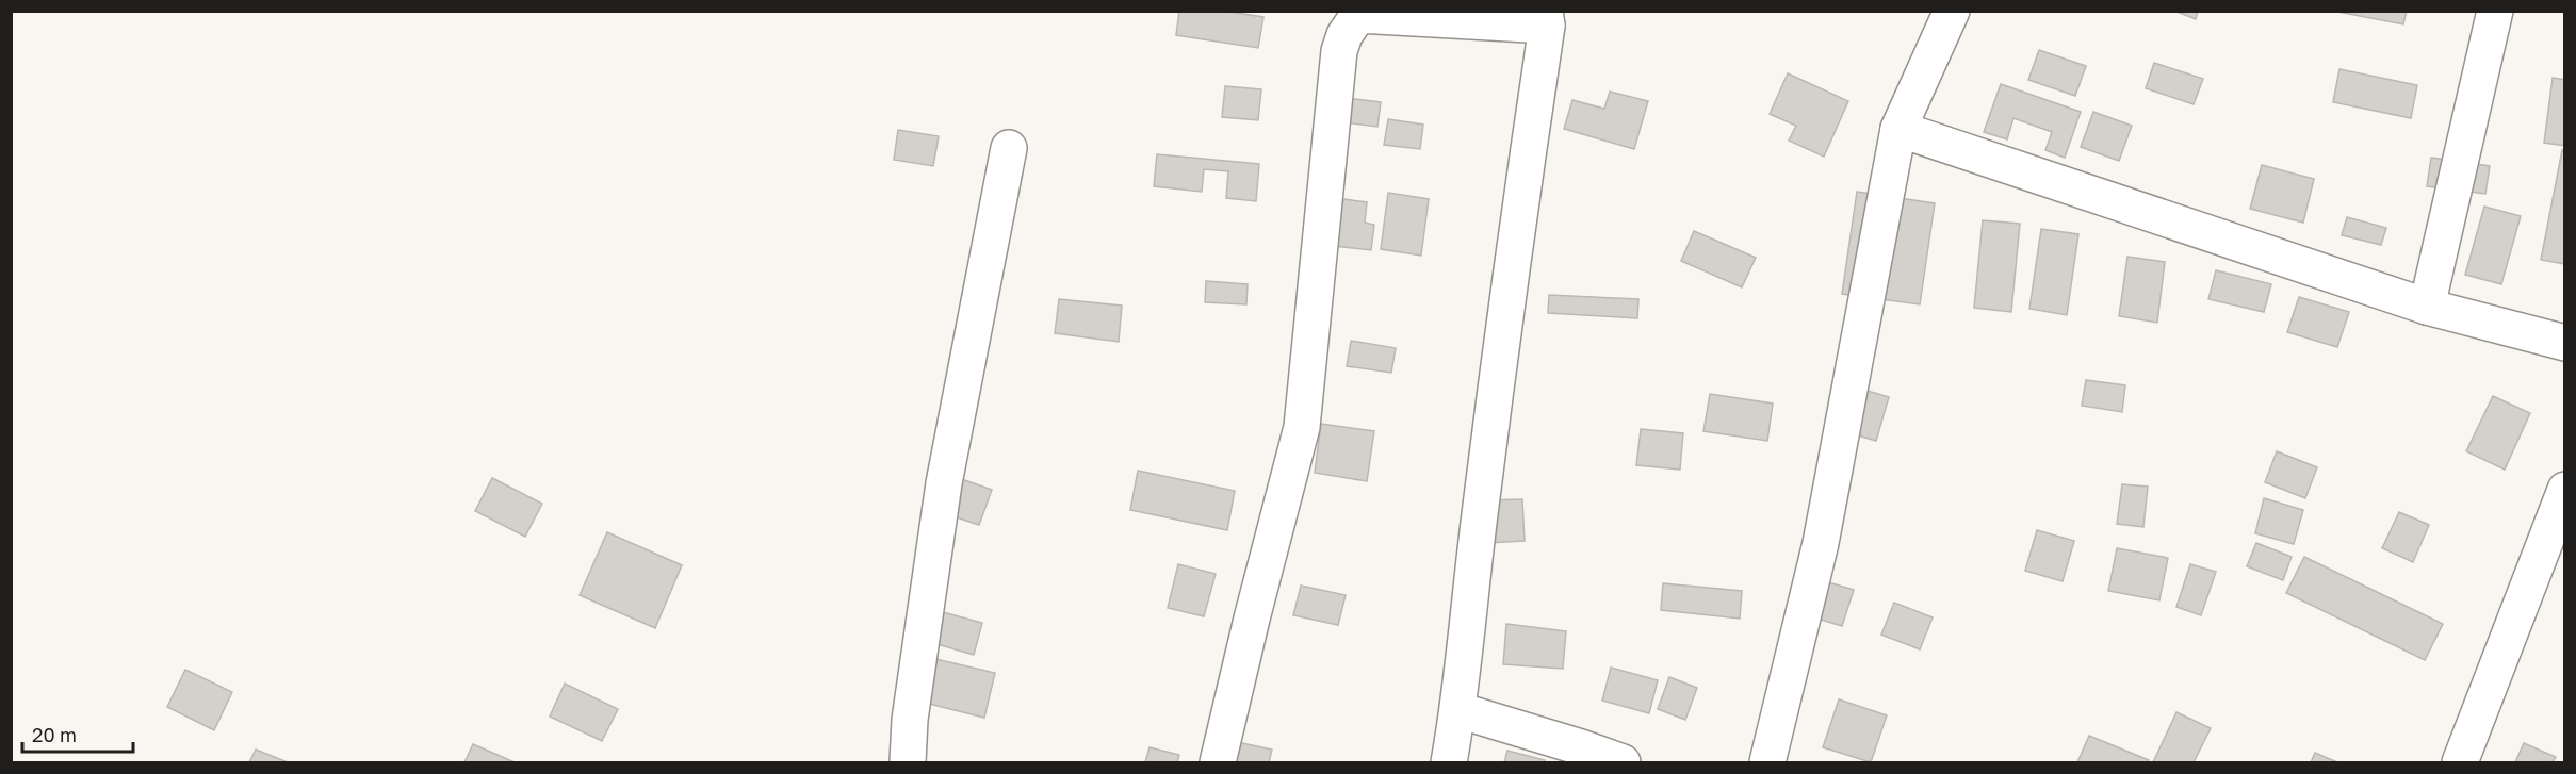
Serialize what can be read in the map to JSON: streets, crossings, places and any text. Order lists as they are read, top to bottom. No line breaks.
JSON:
{"scale_bar":"20 m"}
